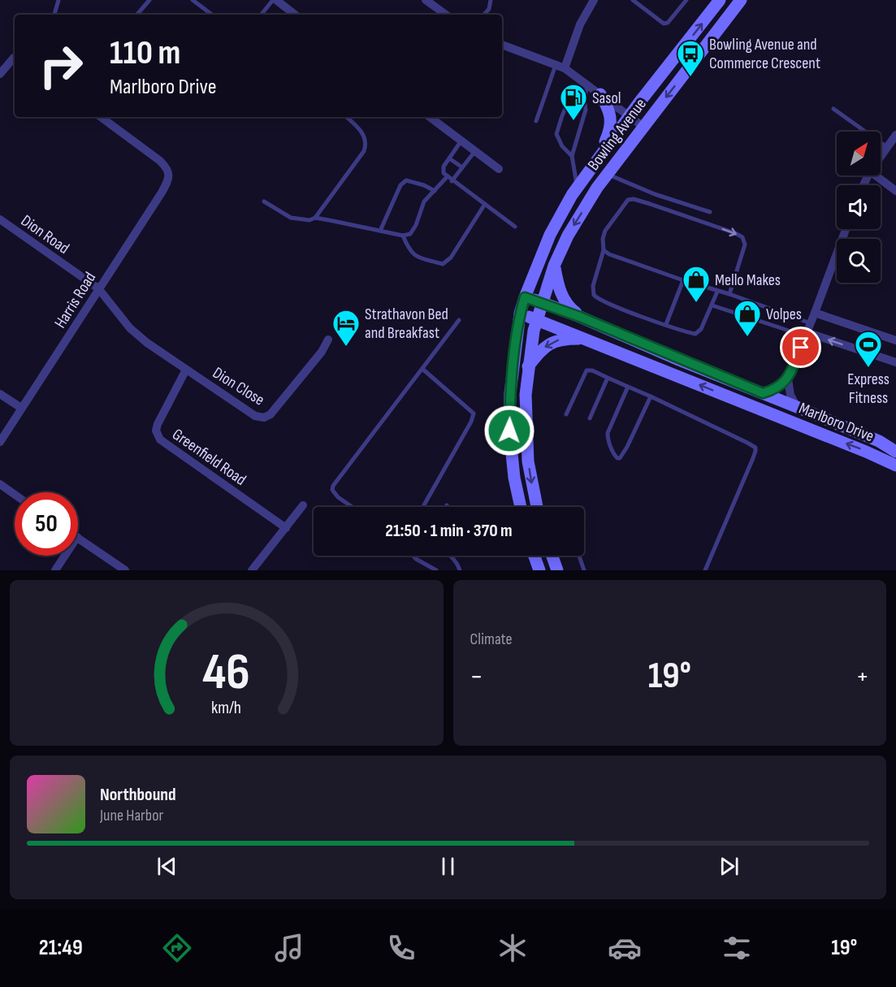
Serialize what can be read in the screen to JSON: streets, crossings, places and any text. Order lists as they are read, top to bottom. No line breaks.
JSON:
{"streets":{"main road":["Bowling Avenue","Marlboro Drive"],"street":["Dion Road","Harris Road","Dion Close","Greenfield Road"]},"crossings":[["Bowling Avenue","Marlboro Drive"],["Dion Road","Harris Road"],["Dion Close","Greenfield Road"]],"places":{"bus stop":["Bowling Avenue and Commerce Crescent"],"fuel station":["Sasol"],"shop":["Mello Makes","Volpes"],"hotel":["Strathavon Bed and Breakfast"],"sports":["Express Fitness"]},"north":"top right","page":{"turn":["110 m","Marlboro Drive"],"limit":"50","trip":"21:50 · 1 min · 370 m","tile":"Climate","heat":["−","19°","+"],"song":["Northbound","June Harbor"],"tabs":["21:49","19°"],"gauge":["46","km/h"]}}
